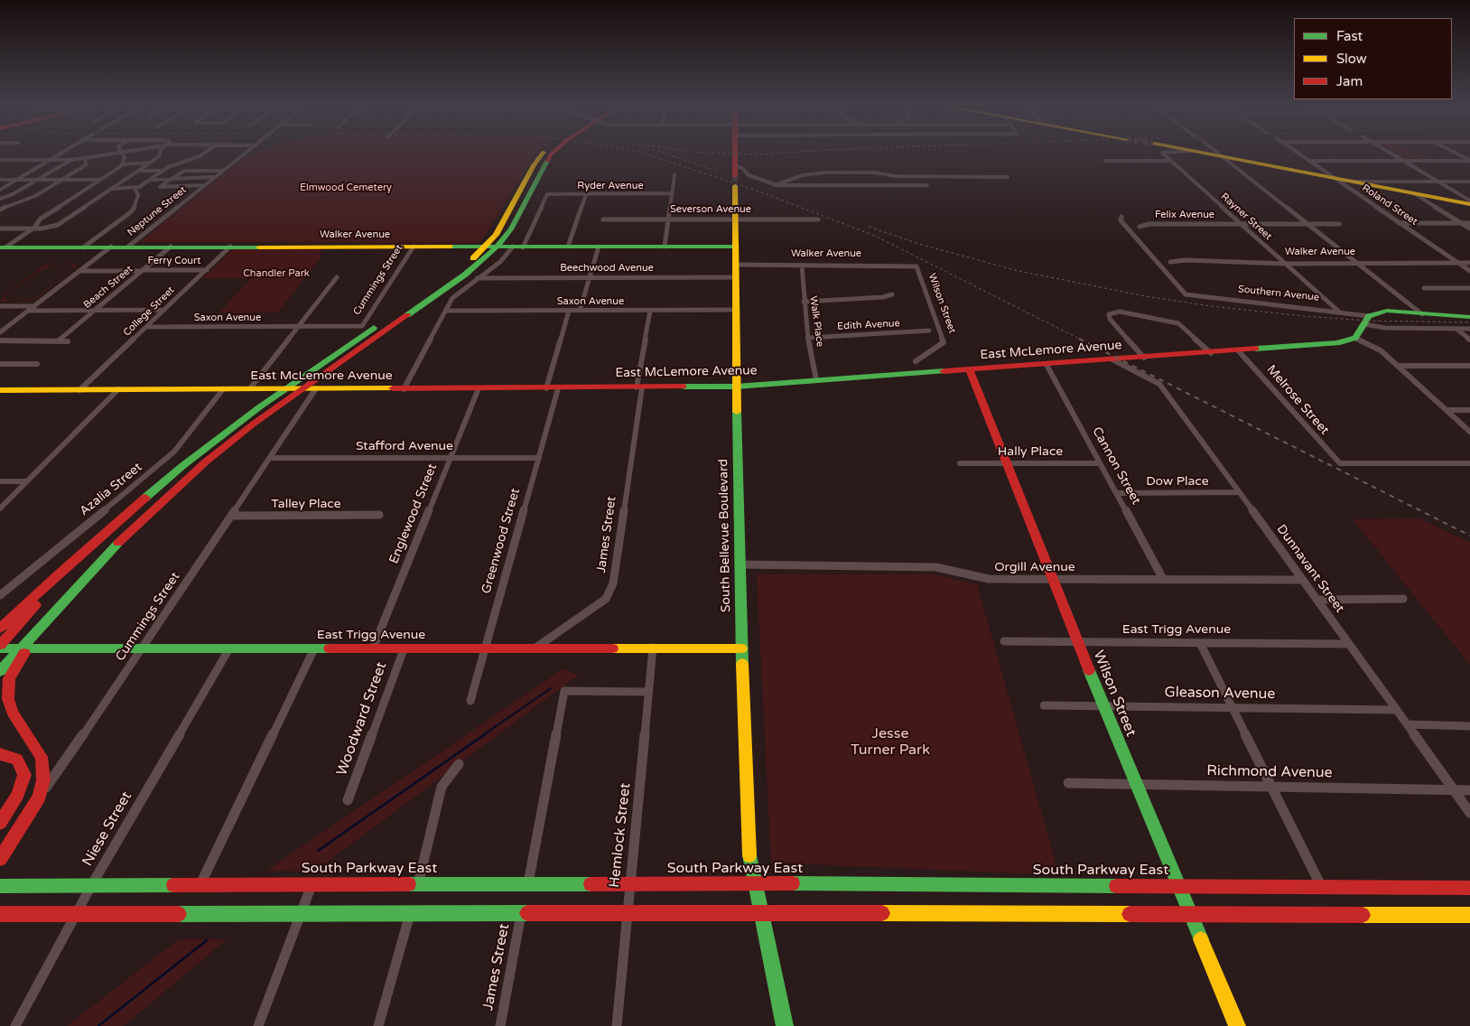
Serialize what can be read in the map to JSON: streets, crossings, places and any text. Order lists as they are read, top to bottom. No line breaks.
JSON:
{"streets":{"main road":["Walker Avenue","Cummings Street","Southern Avenue","Wilson Street","East McLemore Avenue","South Bellevue Boulevard","East Trigg Avenue","South Parkway East"],"street":["Ryder Avenue","Roland Street","Severson Avenue","Neptune Street","Felix Avenue","Rayner Street","Ferry Court","Beechwood Avenue","Beach Street","Saxon Avenue","College Street","Walk Place","Edith Avenue","Melrose Street","Stafford Avenue","Hally Place","Cannon Street","Dow Place","Azalia Street","Talley Place","Englewood Street","James Street","Greenwood Street","Orgill Avenue","Dunnavant Street","Gleason Avenue","Woodward Street","Richmond Avenue","Niese Street","Hemlock Street"]},"crossings":[["Ryder Avenue","Walker Avenue"],["Roland Street","Walker Avenue"],["Severson Avenue","South Bellevue Boulevard"],["Neptune Street","Walker Avenue"],["Felix Avenue","Rayner Street"],["Rayner Street","Walker Avenue"],["Rayner Street","Southern Avenue"],["Walker Avenue","Cummings Street"],["Walker Avenue","Beach Street"],["Walker Avenue","Wilson Street"],["Walker Avenue","College Street"],["Walker Avenue","Walk Place"],["Walker Avenue","South Bellevue Boulevard"],["Ferry Court","Beach Street"],["Ferry Court","College Street"],["Beechwood Avenue","South Bellevue Boulevard"],["Cummings Street","Saxon Avenue"],["Cummings Street","East McLemore Avenue"],["Cummings Street","Stafford Avenue"],["Cummings Street","Talley Place"],["Cummings Street","East Trigg Avenue"],["Saxon Avenue","College Street"],["Saxon Avenue","James Street"],["Saxon Avenue","South Bellevue Boulevard"],["Wilson Street","East McLemore Avenue"],["Wilson Street","Hally Place"],["Wilson Street","Orgill Avenue"],["Wilson Street","East Trigg Avenue"],["Wilson Street","Gleason Avenue"],["Wilson Street","Richmond Avenue"],["Wilson Street","South Parkway East"],["College Street","East McLemore Avenue"],["Walk Place","Edith Avenue"],["Walk Place","East McLemore Avenue"],["East McLemore Avenue","Melrose Street"],["East McLemore Avenue","Cannon Street"],["East McLemore Avenue","Azalia Street"],["East McLemore Avenue","Englewood Street"],["East McLemore Avenue","James Street"],["East McLemore Avenue","South Bellevue Boulevard"],["East McLemore Avenue","Greenwood Street"],["East McLemore Avenue","Dunnavant Street"],["Stafford Avenue","Englewood Street"],["Stafford Avenue","Greenwood Street"],["Hally Place","Cannon Street"],["Cannon Street","Dow Place"],["Cannon Street","Orgill Avenue"],["Dow Place","Dunnavant Street"],["Englewood Street","East Trigg Avenue"],["James Street","East Trigg Avenue"],["South Bellevue Boulevard","Orgill Avenue"],["South Bellevue Boulevard","East Trigg Avenue"],["South Bellevue Boulevard","South Parkway East"],["Greenwood Street","East Trigg Avenue"],["Orgill Avenue","Dunnavant Street"],["Dunnavant Street","East Trigg Avenue"],["Dunnavant Street","Gleason Avenue"],["Dunnavant Street","Richmond Avenue"],["East Trigg Avenue","Woodward Street"],["East Trigg Avenue","Niese Street"],["East Trigg Avenue","Hemlock Street"],["Niese Street","South Parkway East"],["Hemlock Street","South Parkway East"]],"parks":["Elmwood Cemetery","Chandler Park","Jesse Turner Park"],"legend":["Fast","Slow","Jam"]}
